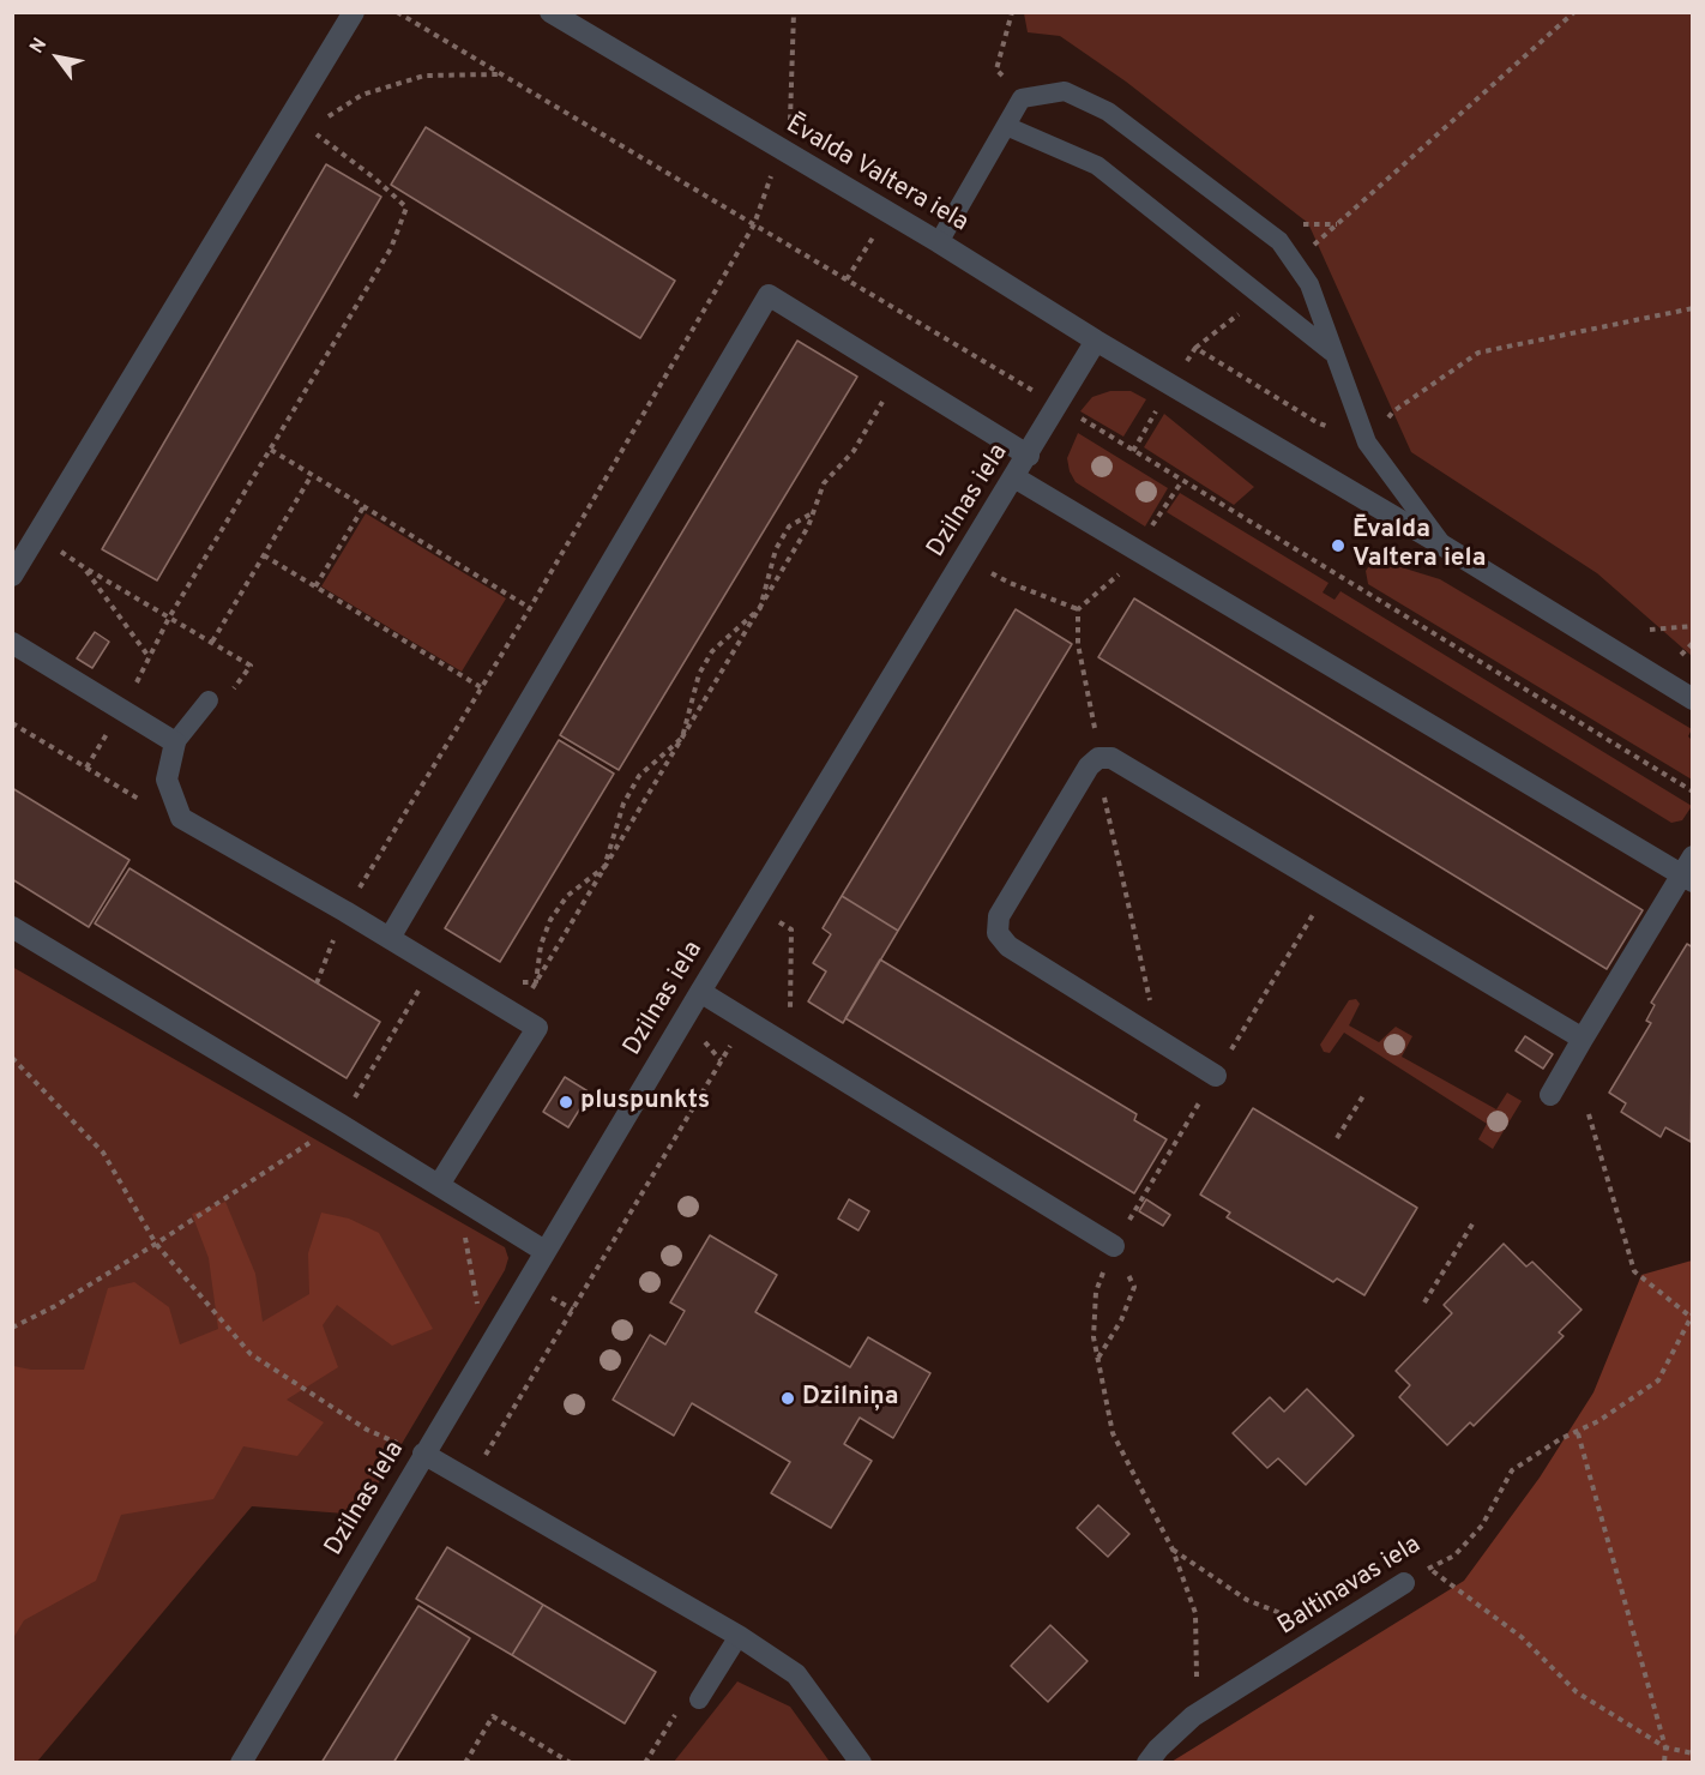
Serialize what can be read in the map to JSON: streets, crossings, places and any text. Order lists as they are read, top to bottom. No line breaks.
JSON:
{"streets":{"street":["Ēvalda Valtera iela","Dzilnas iela","Baltinavas iela"]},"crossings":[["Ēvalda Valtera iela","Dzilnas iela"]],"places":["Ēvalda Valtera iela","pluspunkts","Dzilniņa"],"north":"top left"}
